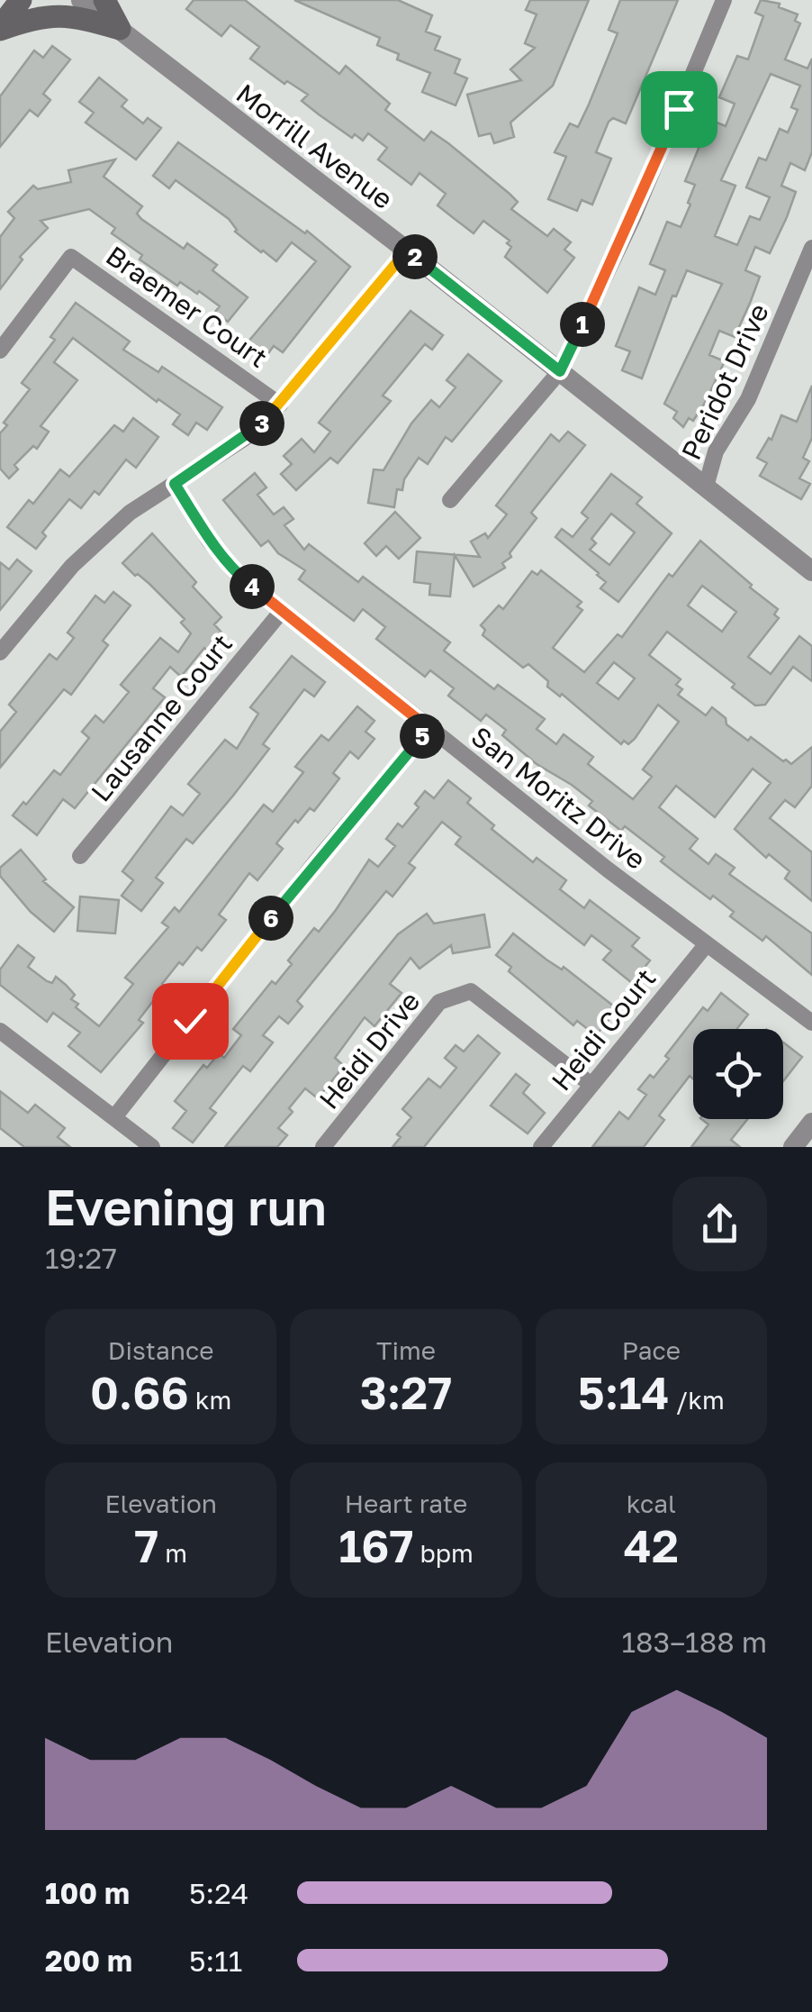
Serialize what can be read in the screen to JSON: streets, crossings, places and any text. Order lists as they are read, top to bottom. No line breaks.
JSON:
{"streets":{"street":["Morrill Avenue","Braemer Court","Peridot Drive","Lausanne Court","San Moritz Drive","Heidi Court","Heidi Drive"]},"crossings":[["Morrill Avenue","Peridot Drive"],["Lausanne Court","San Moritz Drive"],["San Moritz Drive","Heidi Court"],["Heidi Court","Heidi Drive"]],"page":{"pins":["2","1","3","4","5","6"],"heading":["Evening run","19:27"],"stats":[["Distance","0.66 km"],["Time","3:27"],["Pace","5:14 /km"],["Elevation","7 m"],["Heart rate","167 bpm"],["kcal","42"]],"chart":["Elevation","183–188 m"],"list":[{"name":"100 m","note":"5:24"},{"name":"200 m","note":"5:11"}]}}
